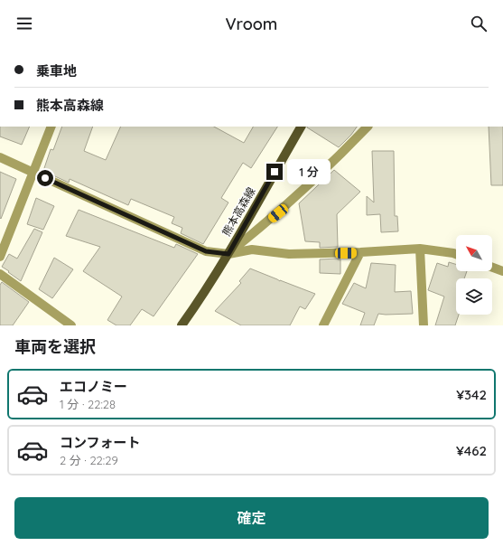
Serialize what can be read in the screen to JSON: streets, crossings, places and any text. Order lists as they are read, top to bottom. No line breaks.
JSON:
{"streets":{"main road":["熊本高森線"]},"north":"top left","page":{"header":"Vroom","banner":["乗車地","熊本高森線"],"bubble":"1 分","heading":"車両を選択","list":[{"name":"エコノミー","note":"1 分 · 22:28","value":"¥342"},{"name":"コンフォート","note":"2 分 · 22:29","value":"¥462"}],"buttons":"確定"}}
